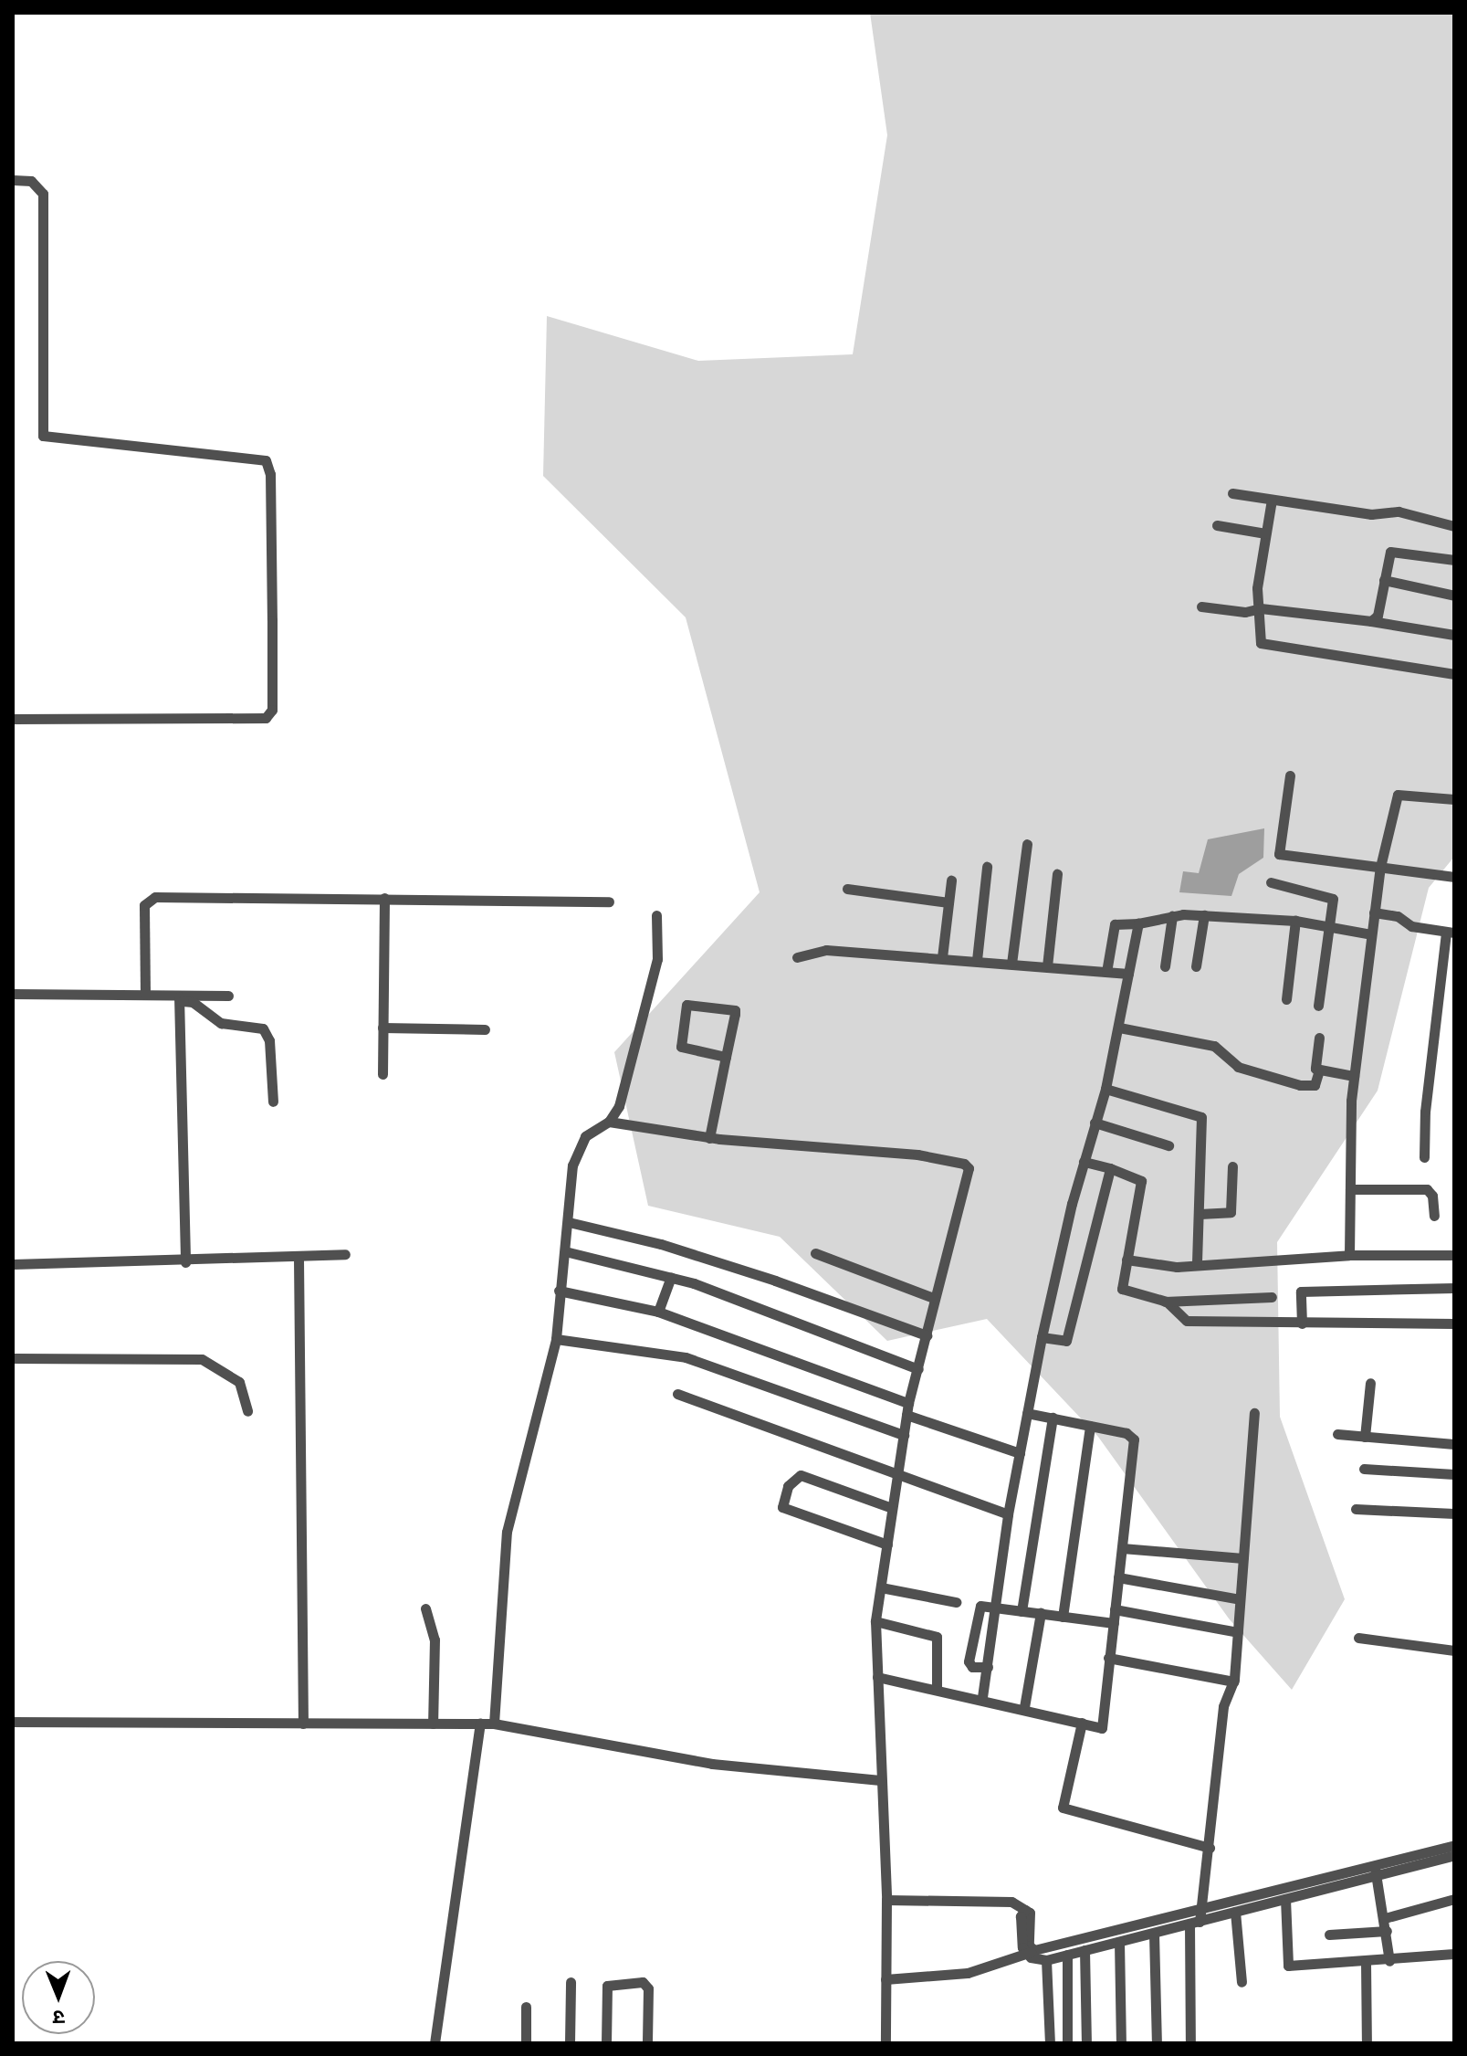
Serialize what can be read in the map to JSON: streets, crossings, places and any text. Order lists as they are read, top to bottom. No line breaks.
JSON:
{"north":"bottom"}
